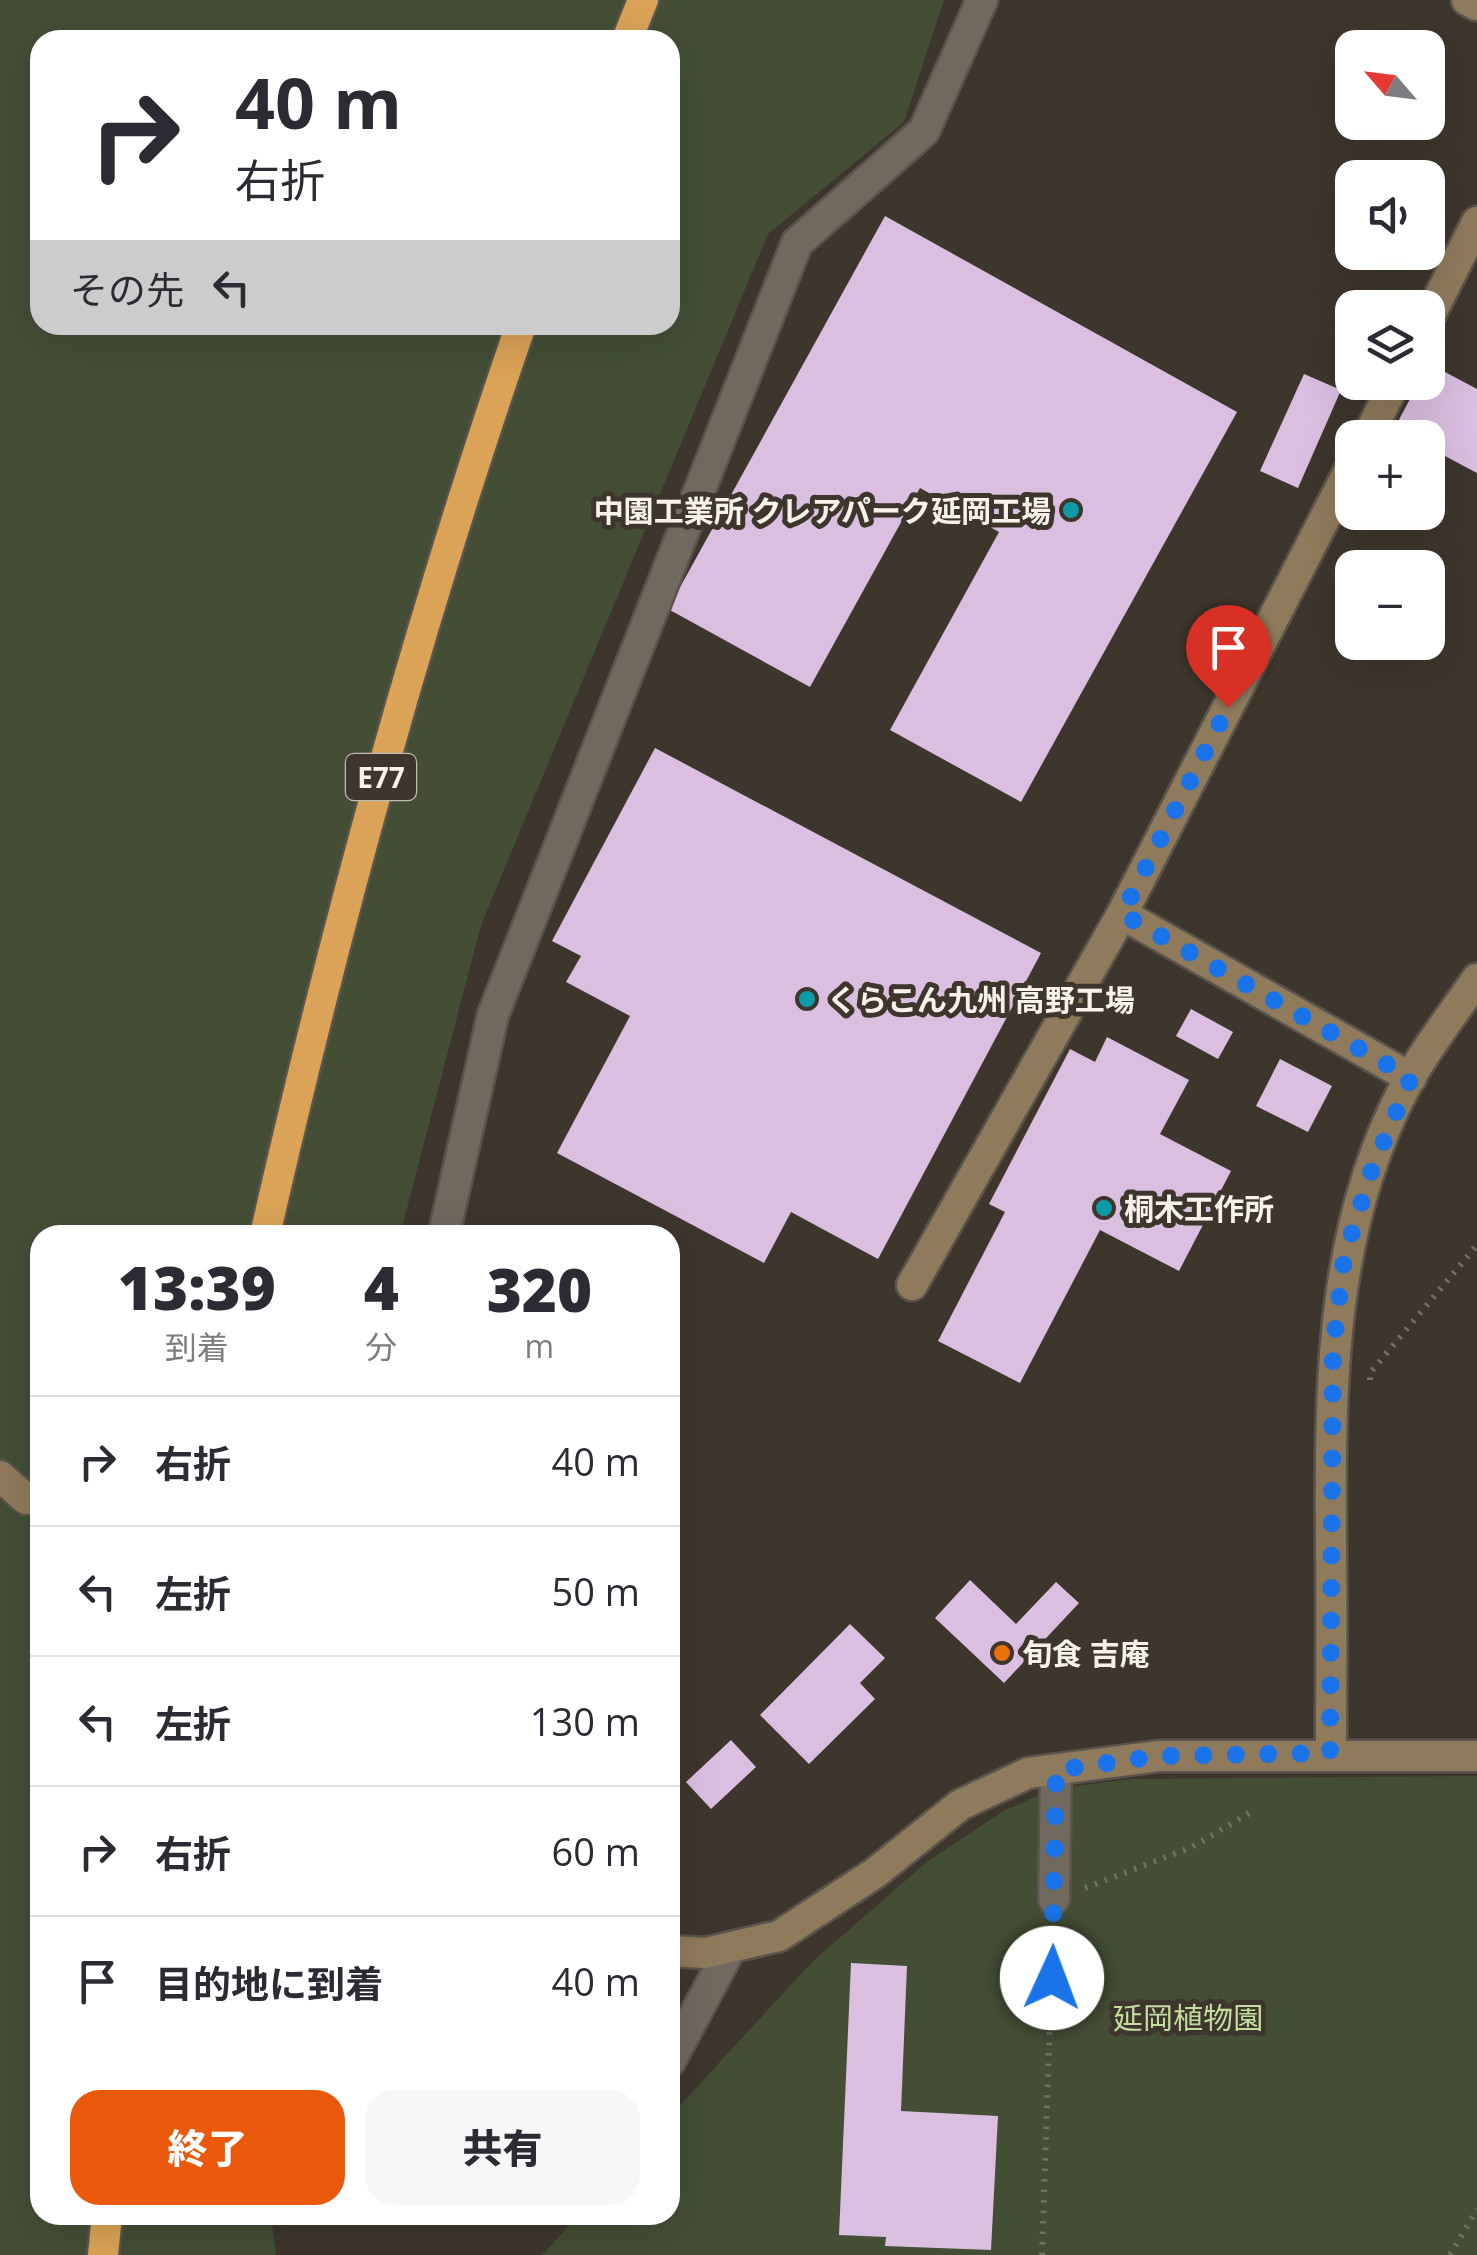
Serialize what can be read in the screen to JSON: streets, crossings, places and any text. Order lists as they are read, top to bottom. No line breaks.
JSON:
{"streets":{"highway":["E77"]},"parks":["延岡植物園"],"places":["中園工業所 クレアパーク延岡工場","くらこん九州 高野工場","桐木工作所","旬食 吉庵"],"north":"top left","page":{"map_buttons":["+","−"],"turn":["40 m","右折"],"then":"その先","eta":["13:39","到着","4","分","320","m"],"list":[{"name":"右折","value":"40 m"},{"name":"左折","value":"50 m"},{"name":"左折","value":"130 m"},{"name":"右折","value":"60 m"},{"name":"目的地に到着","value":"40 m"}],"buttons":["終了","共有"]}}
